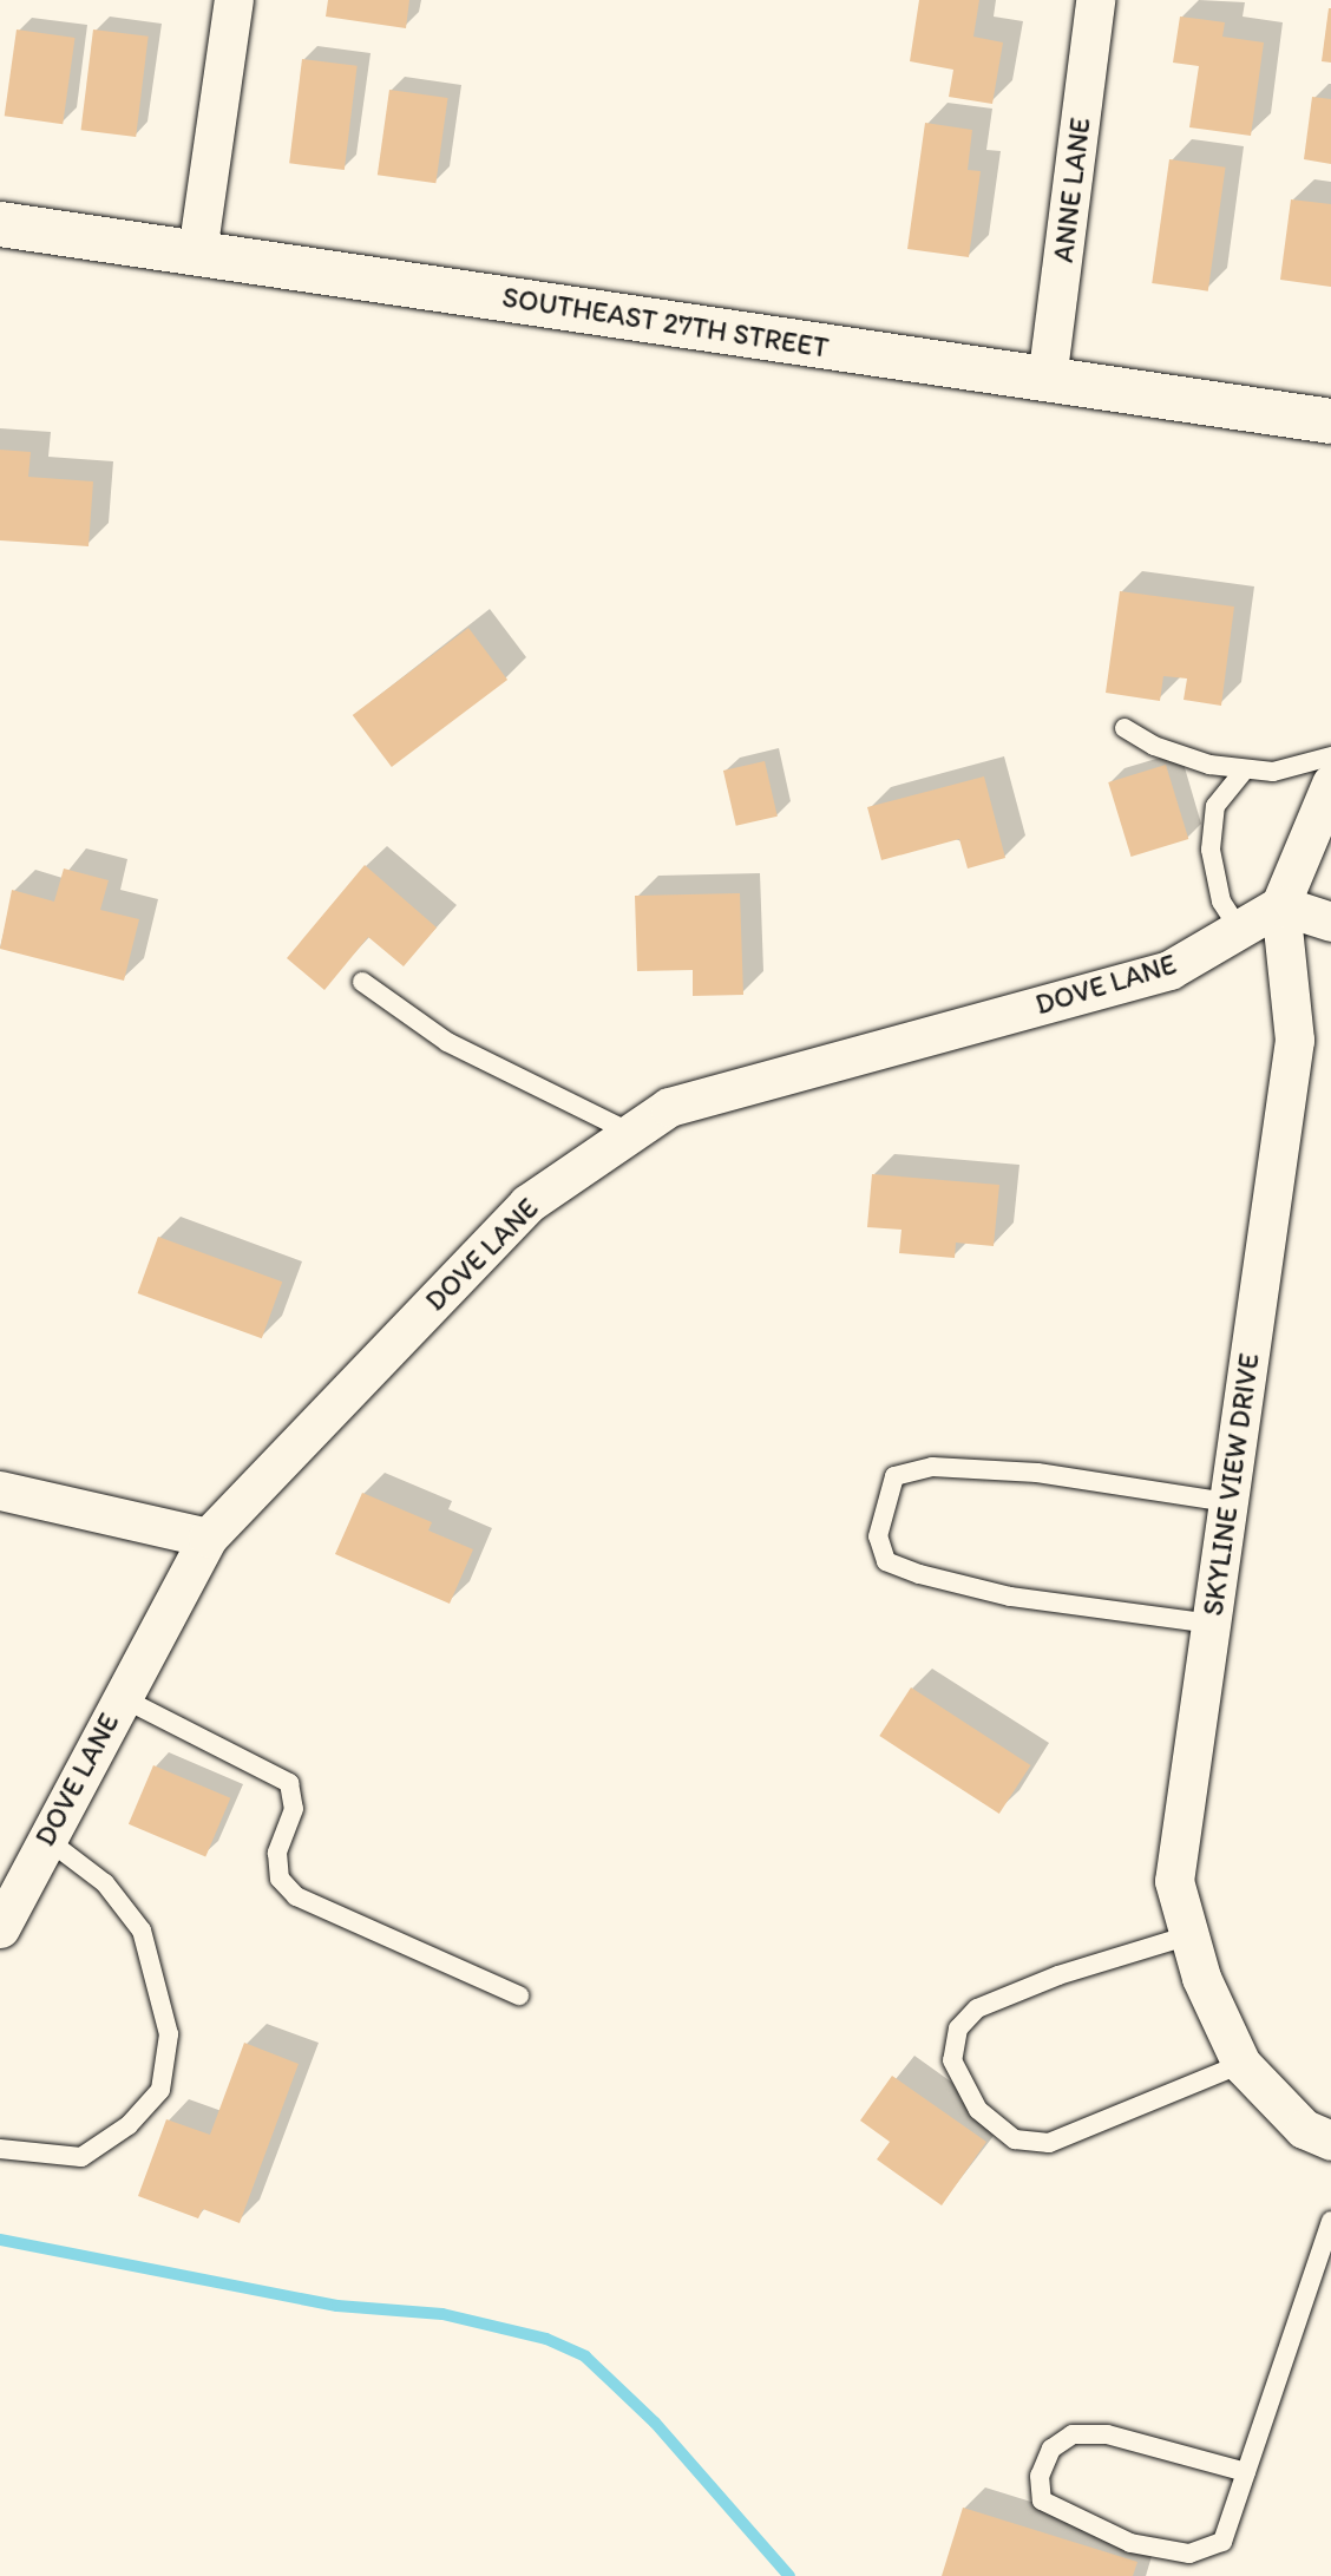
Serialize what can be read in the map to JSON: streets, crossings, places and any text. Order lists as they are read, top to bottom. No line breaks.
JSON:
{"streets":{"main road":["SOUTHEAST 27TH STREET"],"street":["ANNE LANE","DOVE LANE","SKYLINE VIEW DRIVE"]},"crossings":[["ANNE LANE","SOUTHEAST 27TH STREET"],["DOVE LANE","SKYLINE VIEW DRIVE"]]}
